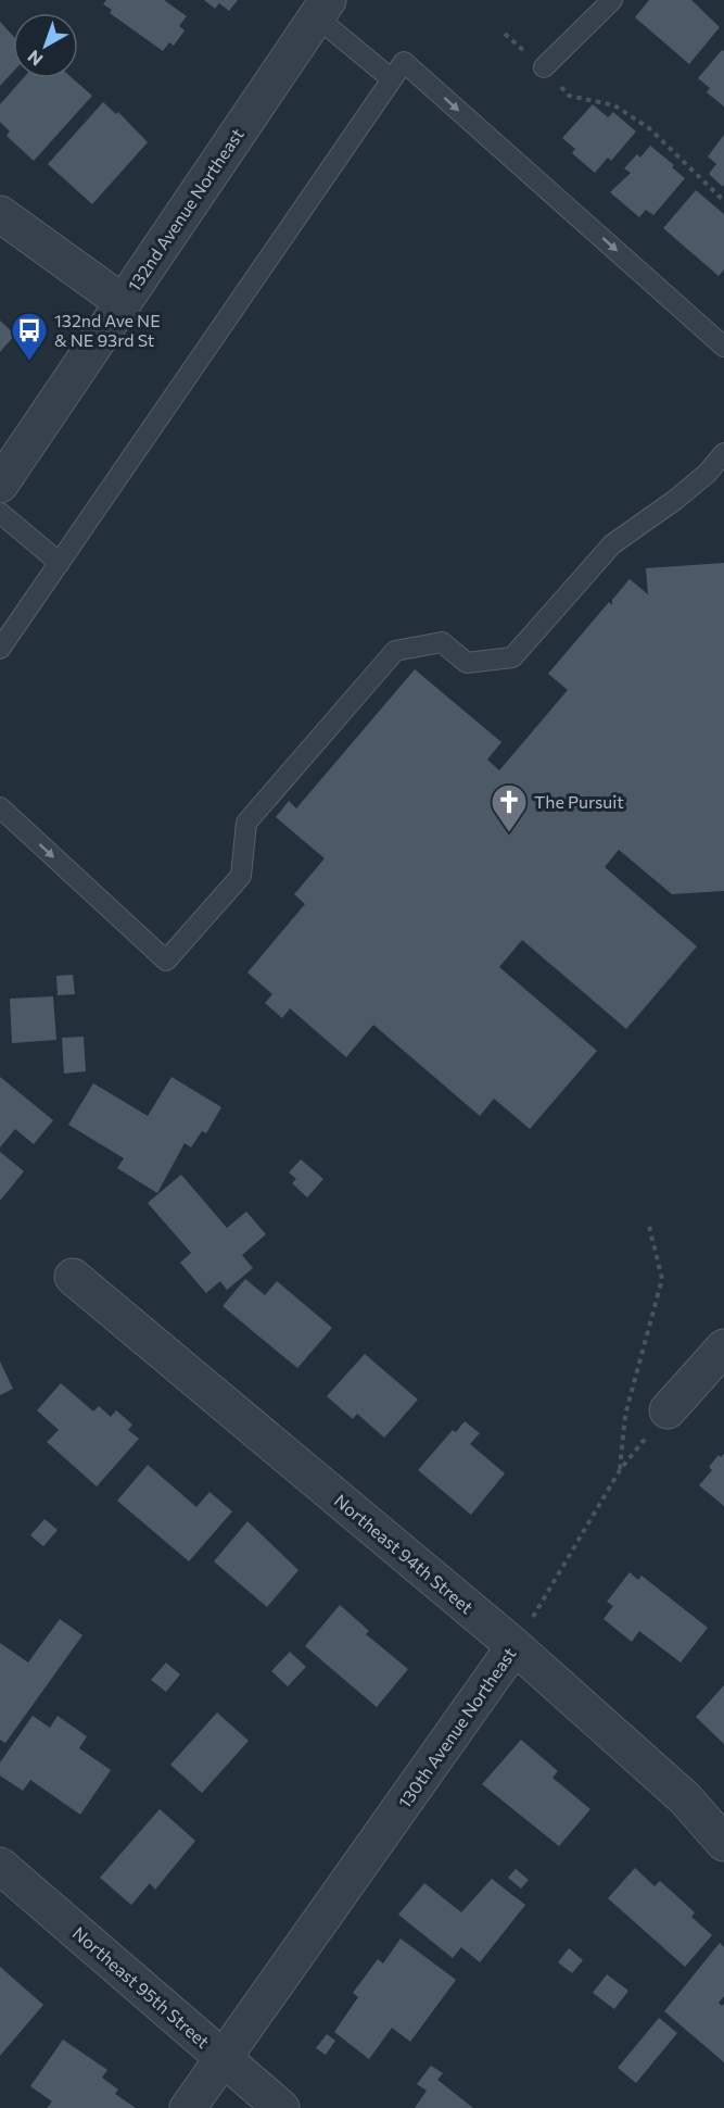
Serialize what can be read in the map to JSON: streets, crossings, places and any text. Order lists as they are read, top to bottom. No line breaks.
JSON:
{"streets":{"street":["132nd Avenue Northeast","Northeast 94th Street","130th Avenue Northeast","Northeast 95th Street"]},"crossings":[["Northeast 94th Street","130th Avenue Northeast"],["130th Avenue Northeast","Northeast 95th Street"]],"places":{"bus stop":["132nd Ave NE & NE 93rd St"],"church":["The Pursuit"]},"north":"bottom left"}
